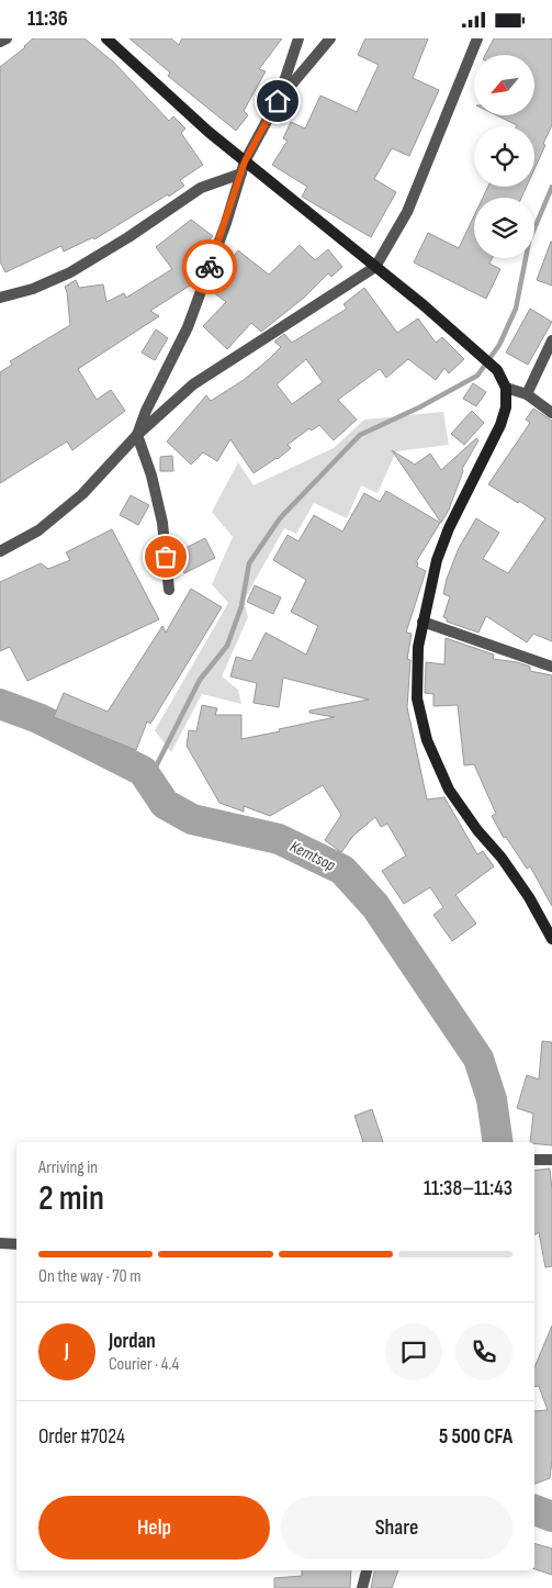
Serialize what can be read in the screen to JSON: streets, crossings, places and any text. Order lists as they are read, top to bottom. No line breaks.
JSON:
{"water":["Kemtsop"],"north":"bottom left","page":{"status":"11:36","heading":["2 min","Arriving in","11:38–11:43"],"panel":["Jordan","Courier · 4.4","Order #7024","5 500 CFA"],"bar":"On the way · 70 m","round":"J","buttons":["Help","Share"]}}
